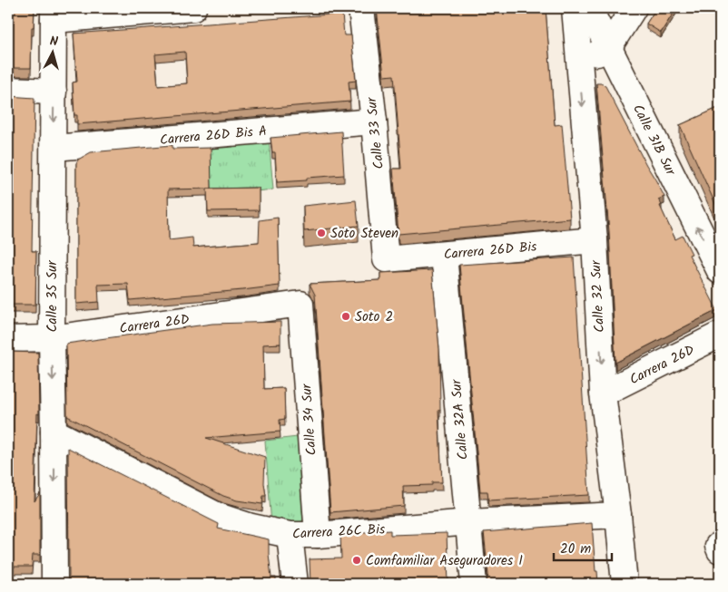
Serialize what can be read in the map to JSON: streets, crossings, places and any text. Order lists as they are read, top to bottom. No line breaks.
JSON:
{"streets":{"street":["Calle 33 Sur","Carrera 26D Bis A","Calle 31B Sur","Carrera 26D Bis","Calle 35 Sur","Calle 32 Sur","Carrera 26D","Calle 34 Sur","Calle 32A Sur","Carrera 26C Bis"]},"crossings":[["Calle 33 Sur","Carrera 26D Bis A"],["Calle 33 Sur","Carrera 26D Bis"],["Carrera 26D Bis A","Calle 35 Sur"],["Carrera 26D Bis","Calle 32 Sur"],["Carrera 26D Bis","Calle 32A Sur"],["Calle 35 Sur","Carrera 26D"],["Calle 35 Sur","Carrera 26C Bis"],["Calle 32 Sur","Carrera 26D"],["Calle 32 Sur","Carrera 26C Bis"],["Carrera 26D","Calle 34 Sur"],["Calle 34 Sur","Carrera 26C Bis"],["Calle 32A Sur","Carrera 26C Bis"]],"one_way":["Calle 31B Sur","Calle 35 Sur","Calle 32 Sur"],"places":["Soto Steven","Soto 2","Comfamiliar Aseguradores I"],"scale_bar":"20 m","north":"top"}
